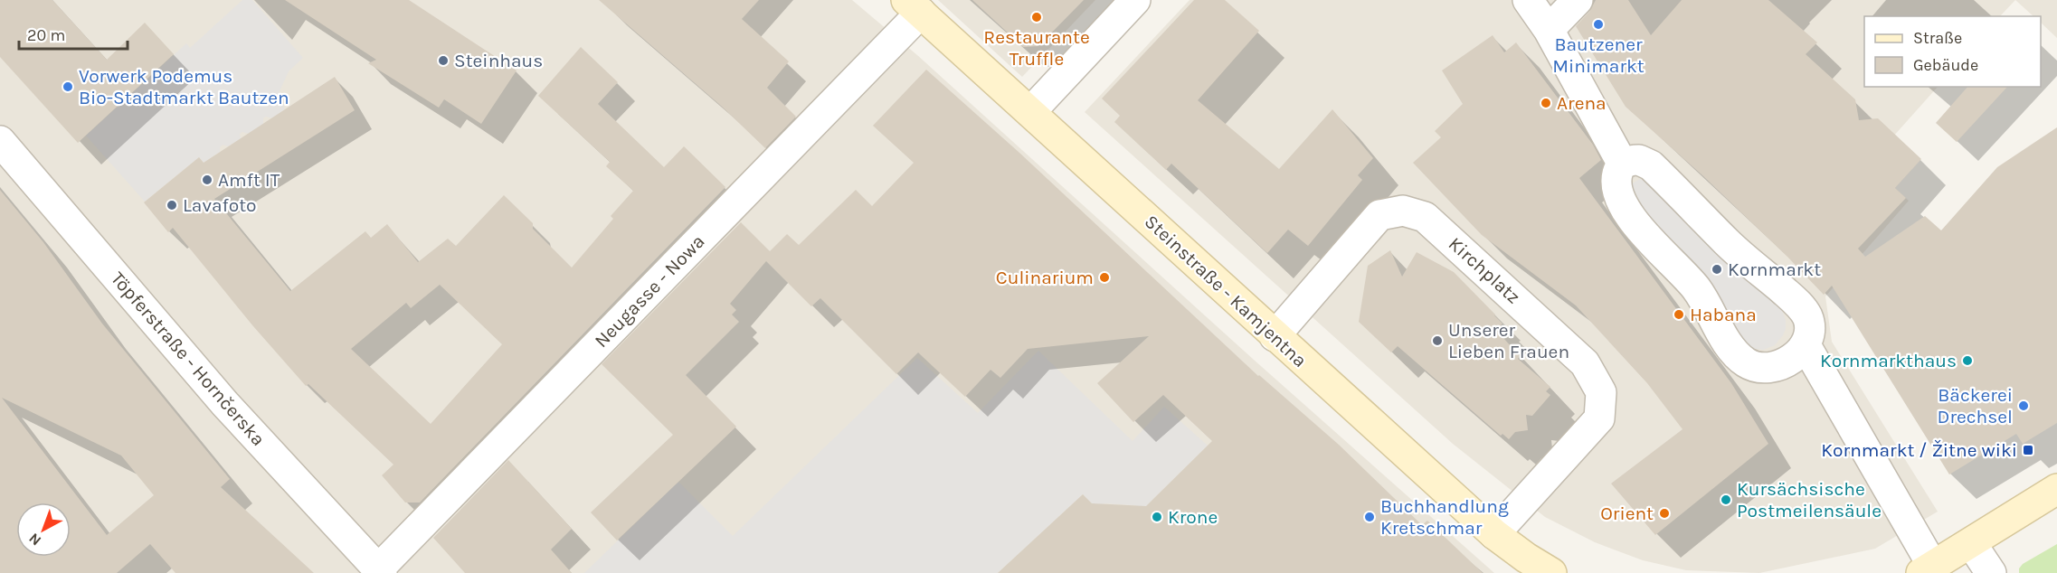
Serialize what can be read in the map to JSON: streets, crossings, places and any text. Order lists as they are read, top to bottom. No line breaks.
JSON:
{"streets":{"main road":["Steinstraße - Kamjentna"],"street":["Kirchplatz","Neugasse - Nowa","Töpferstraße - Hornčerska"]},"crossings":[["Kirchplatz","Steinstraße - Kamjentna"],["Neugasse - Nowa","Steinstraße - Kamjentna"],["Neugasse - Nowa","Töpferstraße - Hornčerska"]],"places":{"other":["Restaurante Truffle","Bautzener Minimarkt","Steinhaus","Vorwerk Podemus Bio-Stadtmarkt Bautzen","Arena","Amft IT","Lavafoto","Kornmarkt","Culinarium","Habana","Unserer Lieben Frauen","Kornmarkthaus","Bäckerei Drechsel","Kursächsische Postmeilensäule","Orient","Krone","Buchhandlung Kretschmar"],"transit":["Kornmarkt / Žitne wiki"]},"legend":["Straße","Gebäude"],"scale_bar":"20 m","north":"bottom left"}
